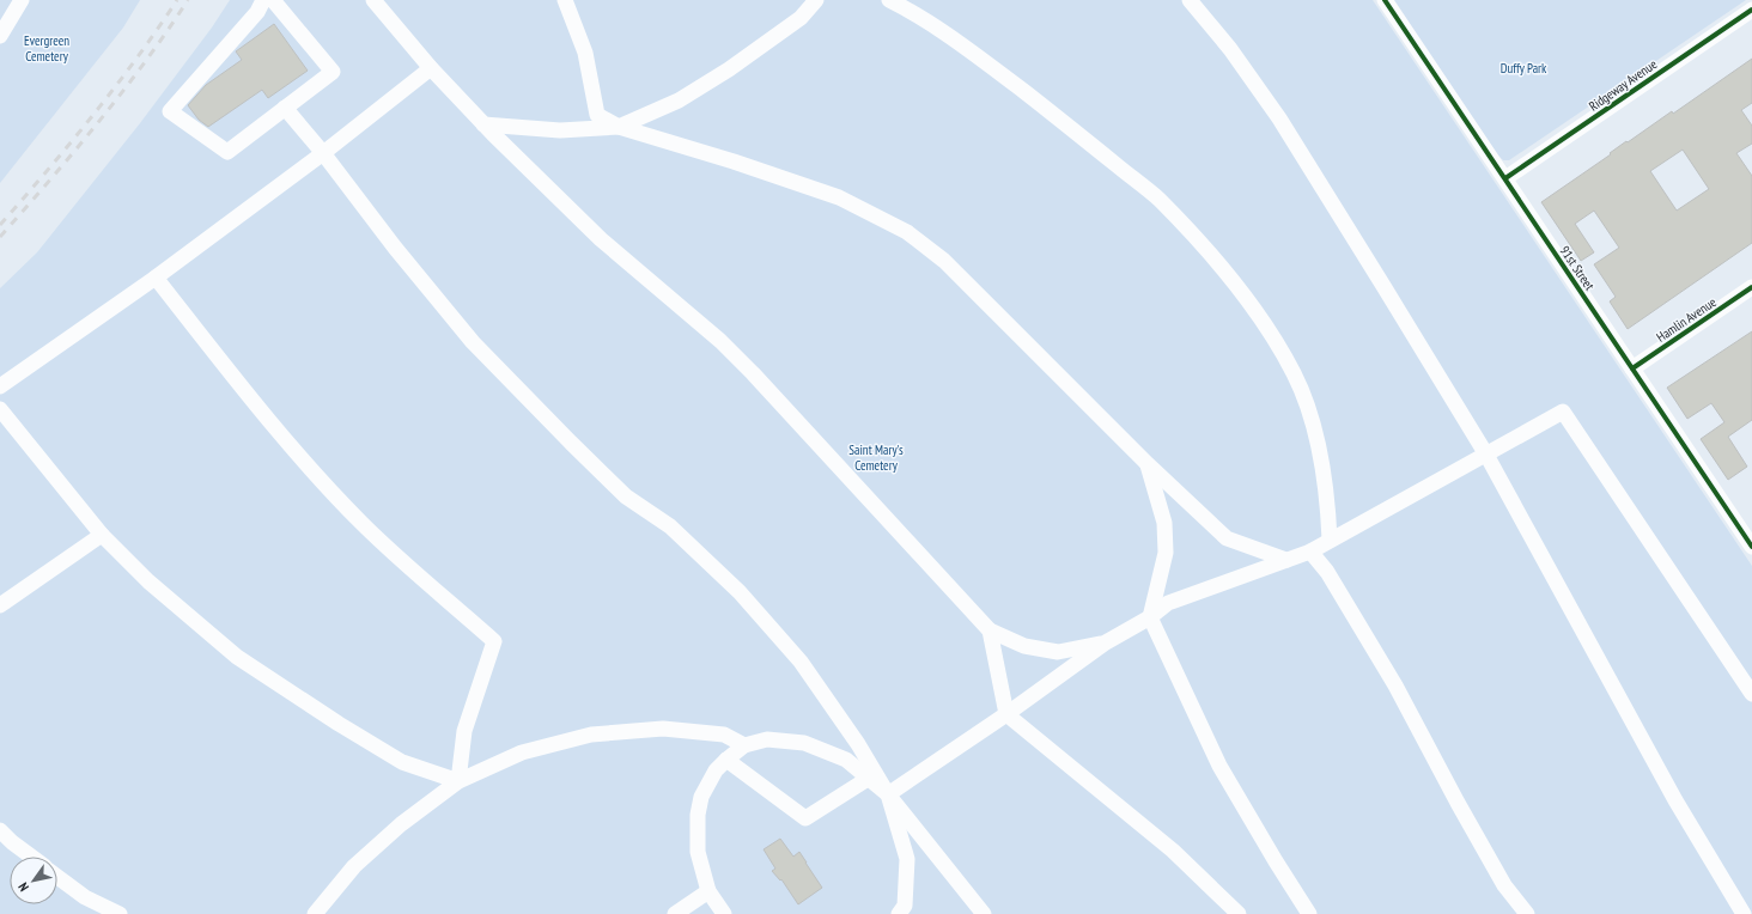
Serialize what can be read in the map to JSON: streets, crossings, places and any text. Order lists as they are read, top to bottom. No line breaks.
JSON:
{"streets":{"street":["Ridgeway Avenue","91st Street","Hamlin Avenue"]},"crossings":[["Ridgeway Avenue","91st Street"],["91st Street","Hamlin Avenue"]],"parks":["Evergreen Cemetery","Duffy Park","Saint Mary's Cemetery"],"north":"bottom left"}
